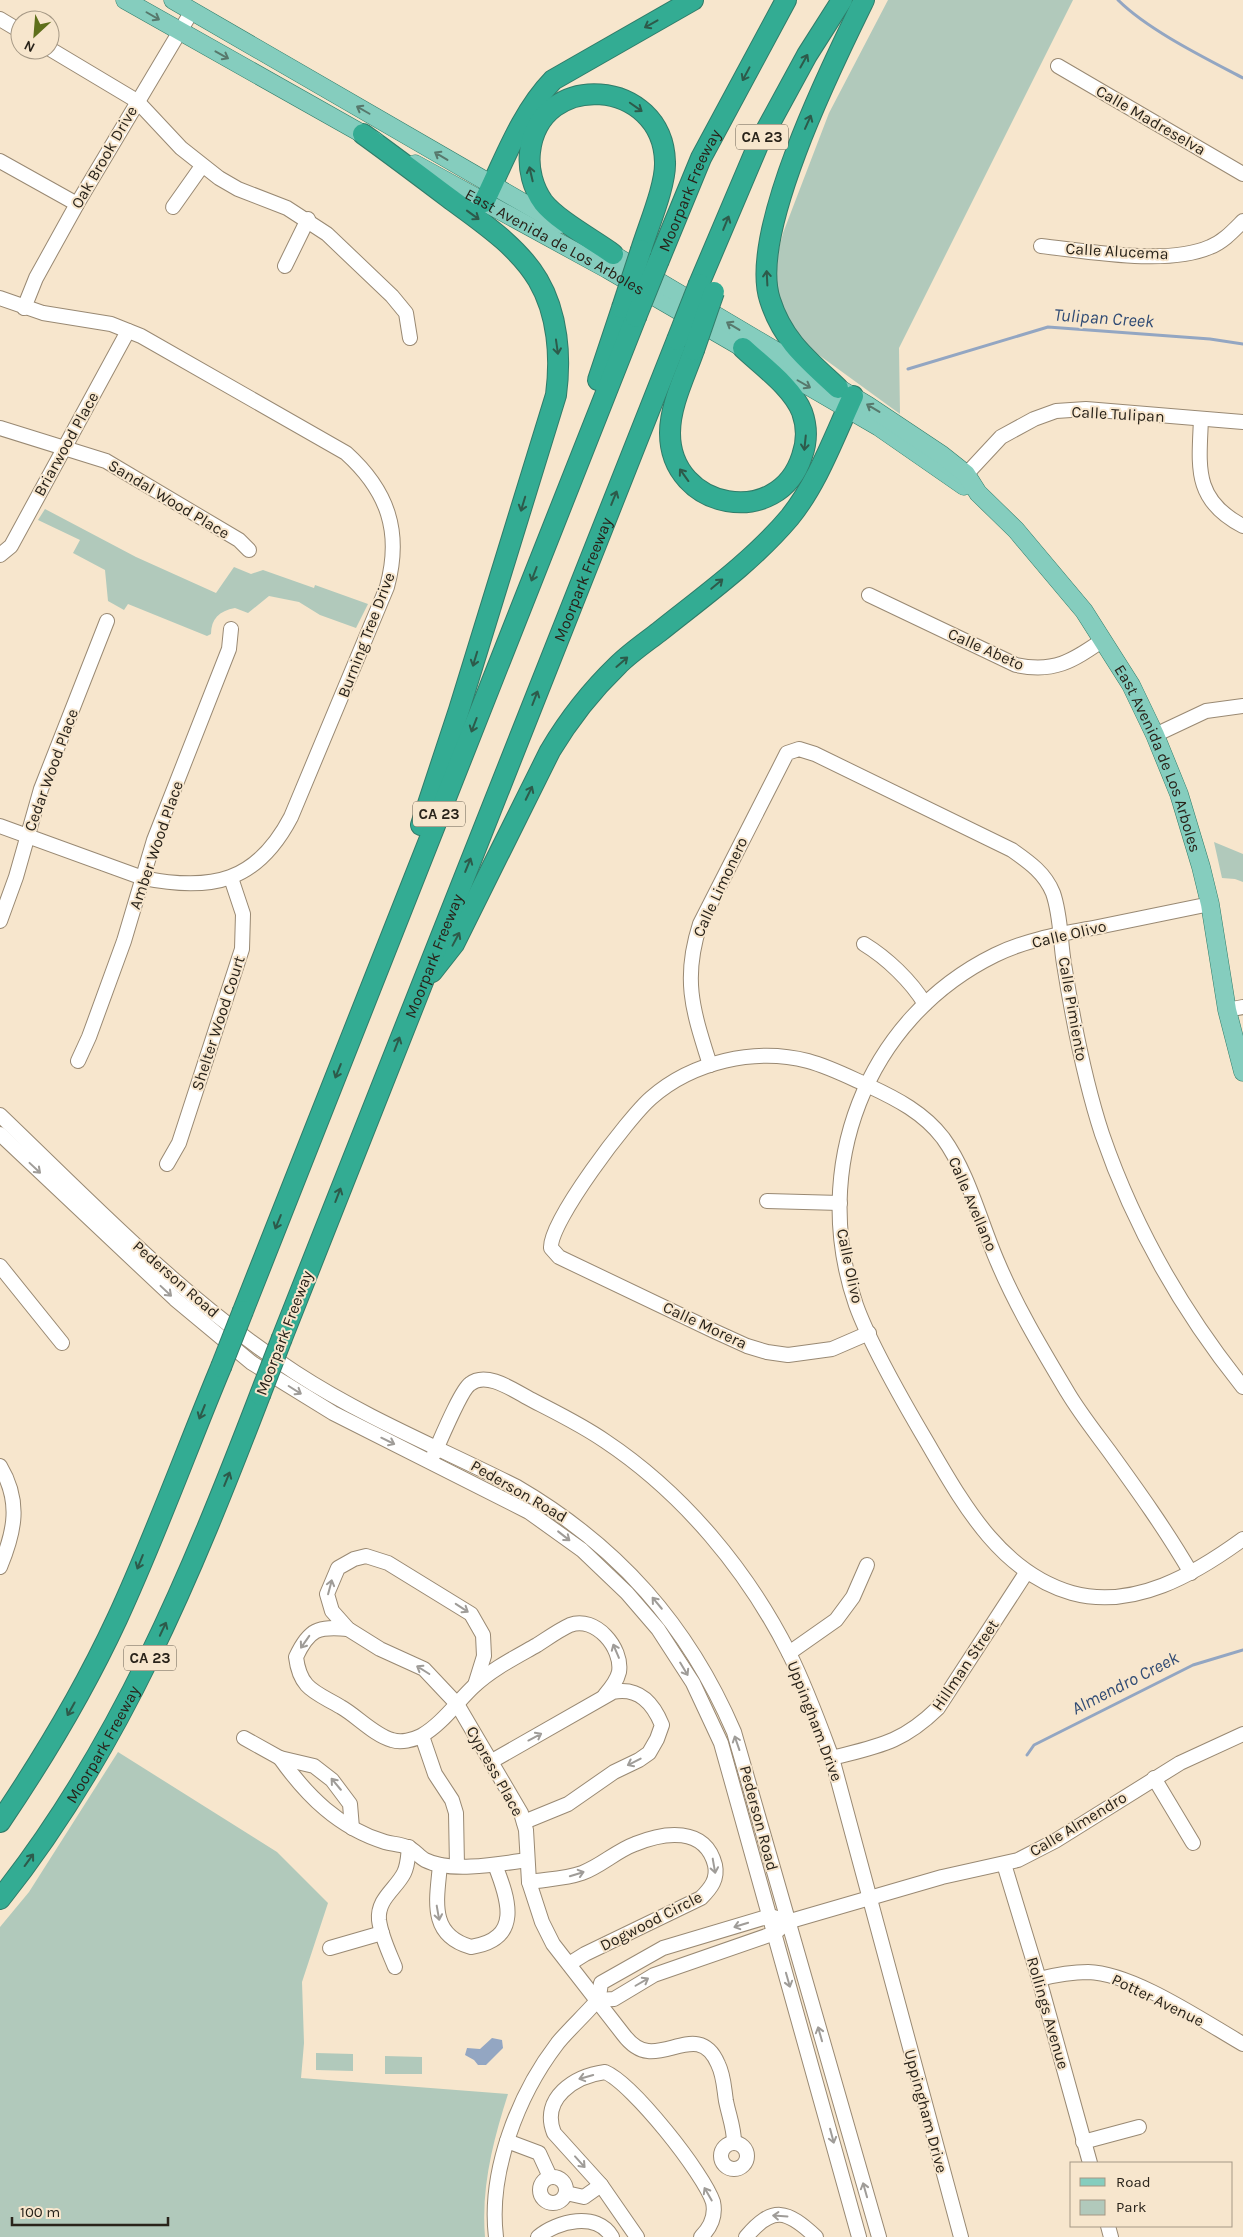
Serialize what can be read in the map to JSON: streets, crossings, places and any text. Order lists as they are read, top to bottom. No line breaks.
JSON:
{"streets":{"highway":["CA 23","Moorpark Freeway"],"main road":["East Avenida de Los Arboles"],"street":["Calle Madreselva","Oak Brook Drive","Calle Alucema","Calle Tulipan","Briarwood Place","Sandal Wood Place","Burning Tree Drive","Calle Abeto","Cedar Wood Place","Amber Wood Place","Calle Limonero","Calle Olivo","Calle Pimiento","Shelter Wood Court","Calle Avellano","Pederson Road","Calle Morera","Hillman Street","Uppingham Drive","Cypress Place","Calle Almendro","Dogwood Circle","Potter Avenue","Rollings Avenue"]},"crossings":[["Oak Brook Drive","East Avenida de Los Arboles"],["Oak Brook Drive","Burning Tree Drive"],["East Avenida de Los Arboles","Calle Tulipan"],["East Avenida de Los Arboles","Calle Abeto"],["East Avenida de Los Arboles","Calle Olivo"],["Briarwood Place","Sandal Wood Place"],["Briarwood Place","Burning Tree Drive"],["Burning Tree Drive","Cedar Wood Place"],["Burning Tree Drive","Amber Wood Place"],["Burning Tree Drive","Shelter Wood Court"],["Calle Limonero","Calle Pimiento"],["Calle Limonero","Calle Avellano"],["Calle Olivo","Calle Pimiento"],["Calle Olivo","Calle Avellano"],["Calle Olivo","Calle Morera"],["Calle Olivo","Hillman Street"],["Calle Avellano","Calle Morera"],["Pederson Road","Uppingham Drive"],["Pederson Road","Calle Almendro"],["Hillman Street","Uppingham Drive"],["Uppingham Drive","Calle Almendro"],["Cypress Place","Dogwood Circle"],["Calle Almendro","Rollings Avenue"],["Potter Avenue","Rollings Avenue"]],"water":["Tulipan Creek","Almendro Creek"],"legend":["Road","Park"],"scale_bar":"100 m","north":"bottom left"}
